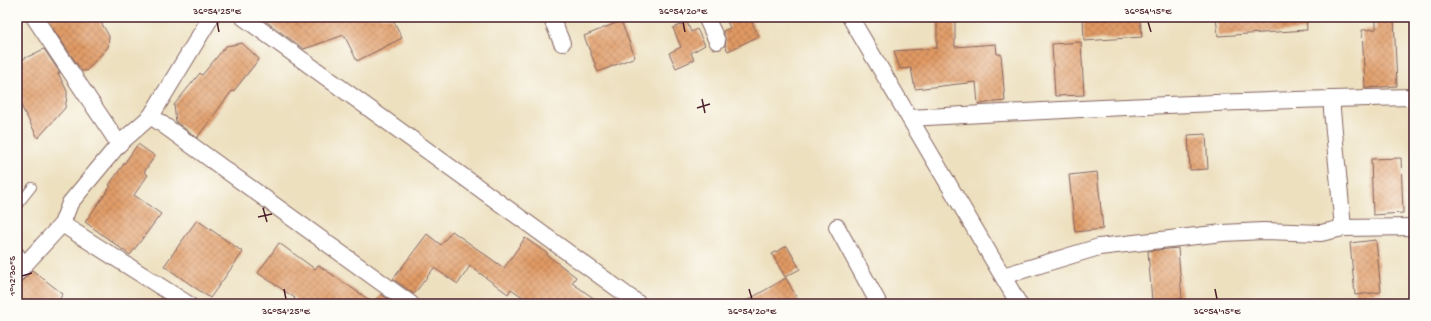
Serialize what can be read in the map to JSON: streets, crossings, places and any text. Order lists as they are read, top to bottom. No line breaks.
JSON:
{"coordinates":["36°54'25\"E","36°54'20\"E","36°54'15\"E","1°12'30\"S"]}
